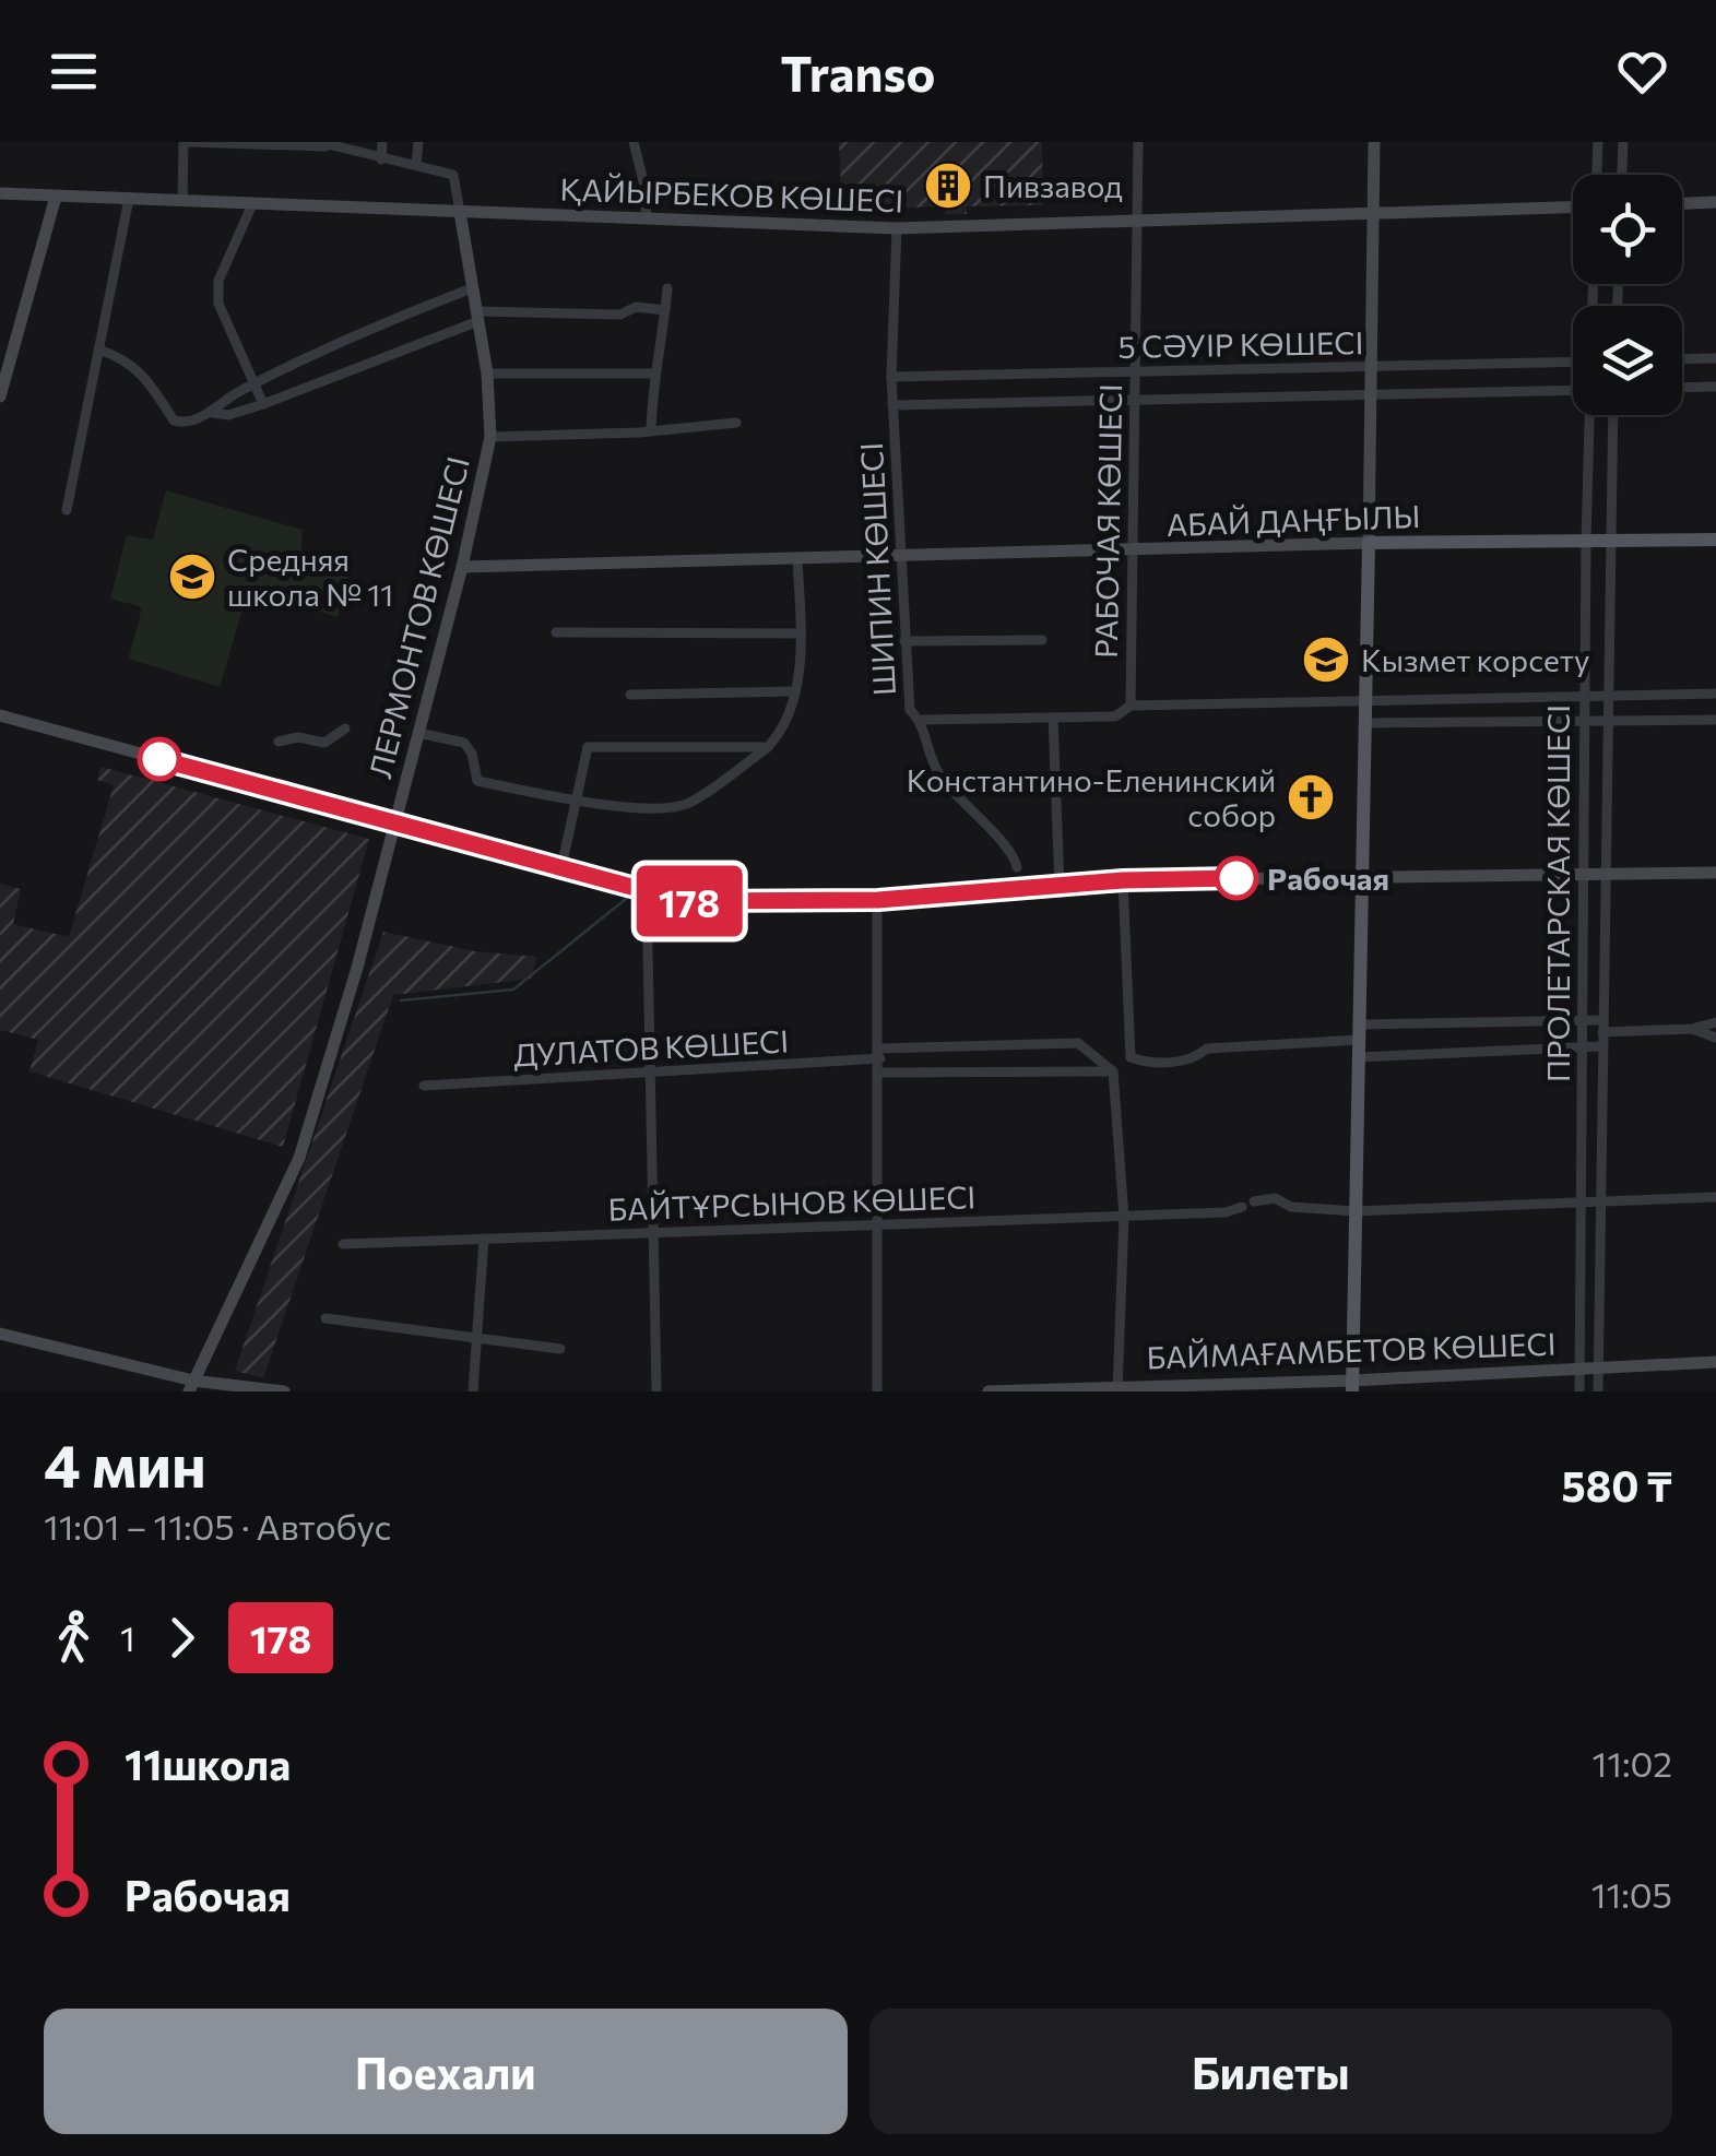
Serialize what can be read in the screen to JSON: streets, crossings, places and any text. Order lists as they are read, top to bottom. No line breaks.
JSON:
{"streets":{"main road":["АБАЙ ДАҢҒЫЛЫ"],"street":["ҚАЙЫРБЕКОВ КӨШЕСІ","5 СӘУІР КӨШЕСІ","РАБОЧАЯ КӨШЕСІ","ШИПИН КӨШЕСІ","ЛЕРМОНТОВ КӨШЕСІ","ПРОЛЕТАРСКАЯ КӨШЕСІ","ДУЛАТОВ КӨШЕСІ","БАЙТҰРСЫНОВ КӨШЕСІ","БАЙМАҒАМБЕТОВ КӨШЕСІ"]},"crossings":[["ҚАЙЫРБЕКОВ КӨШЕСІ","РАБОЧАЯ КӨШЕСІ"],["ҚАЙЫРБЕКОВ КӨШЕСІ","ШИПИН КӨШЕСІ"],["ҚАЙЫРБЕКОВ КӨШЕСІ","ЛЕРМОНТОВ КӨШЕСІ"],["5 СӘУІР КӨШЕСІ","РАБОЧАЯ КӨШЕСІ"],["5 СӘУІР КӨШЕСІ","ШИПИН КӨШЕСІ"],["АБАЙ ДАҢҒЫЛЫ","РАБОЧАЯ КӨШЕСІ"],["АБАЙ ДАҢҒЫЛЫ","ШИПИН КӨШЕСІ"],["АБАЙ ДАҢҒЫЛЫ","ЛЕРМОНТОВ КӨШЕСІ"],["АБАЙ ДАҢҒЫЛЫ","ПРОЛЕТАРСКАЯ КӨШЕСІ"],["ПРОЛЕТАРСКАЯ КӨШЕСІ","БАЙМАҒАМБЕТОВ КӨШЕСІ"]],"places":{"building":["Пивзавод"],"school or university":["Средняя школа № 11","Кызмет корсету"],"church":["Константино-Еленинский собор"],"other":["Рабочая"]},"lines":["bus line 178"],"page":{"header":"Transo","on_map":"178","heading":["4 мин","11:01 – 11:05 · Автобус","580 ₸"],"legs":["1","178"],"list":[{"name":"11школа","value":"11:02"},{"name":"Рабочая","value":"11:05"}],"buttons":["Поехали","Билеты"]}}
